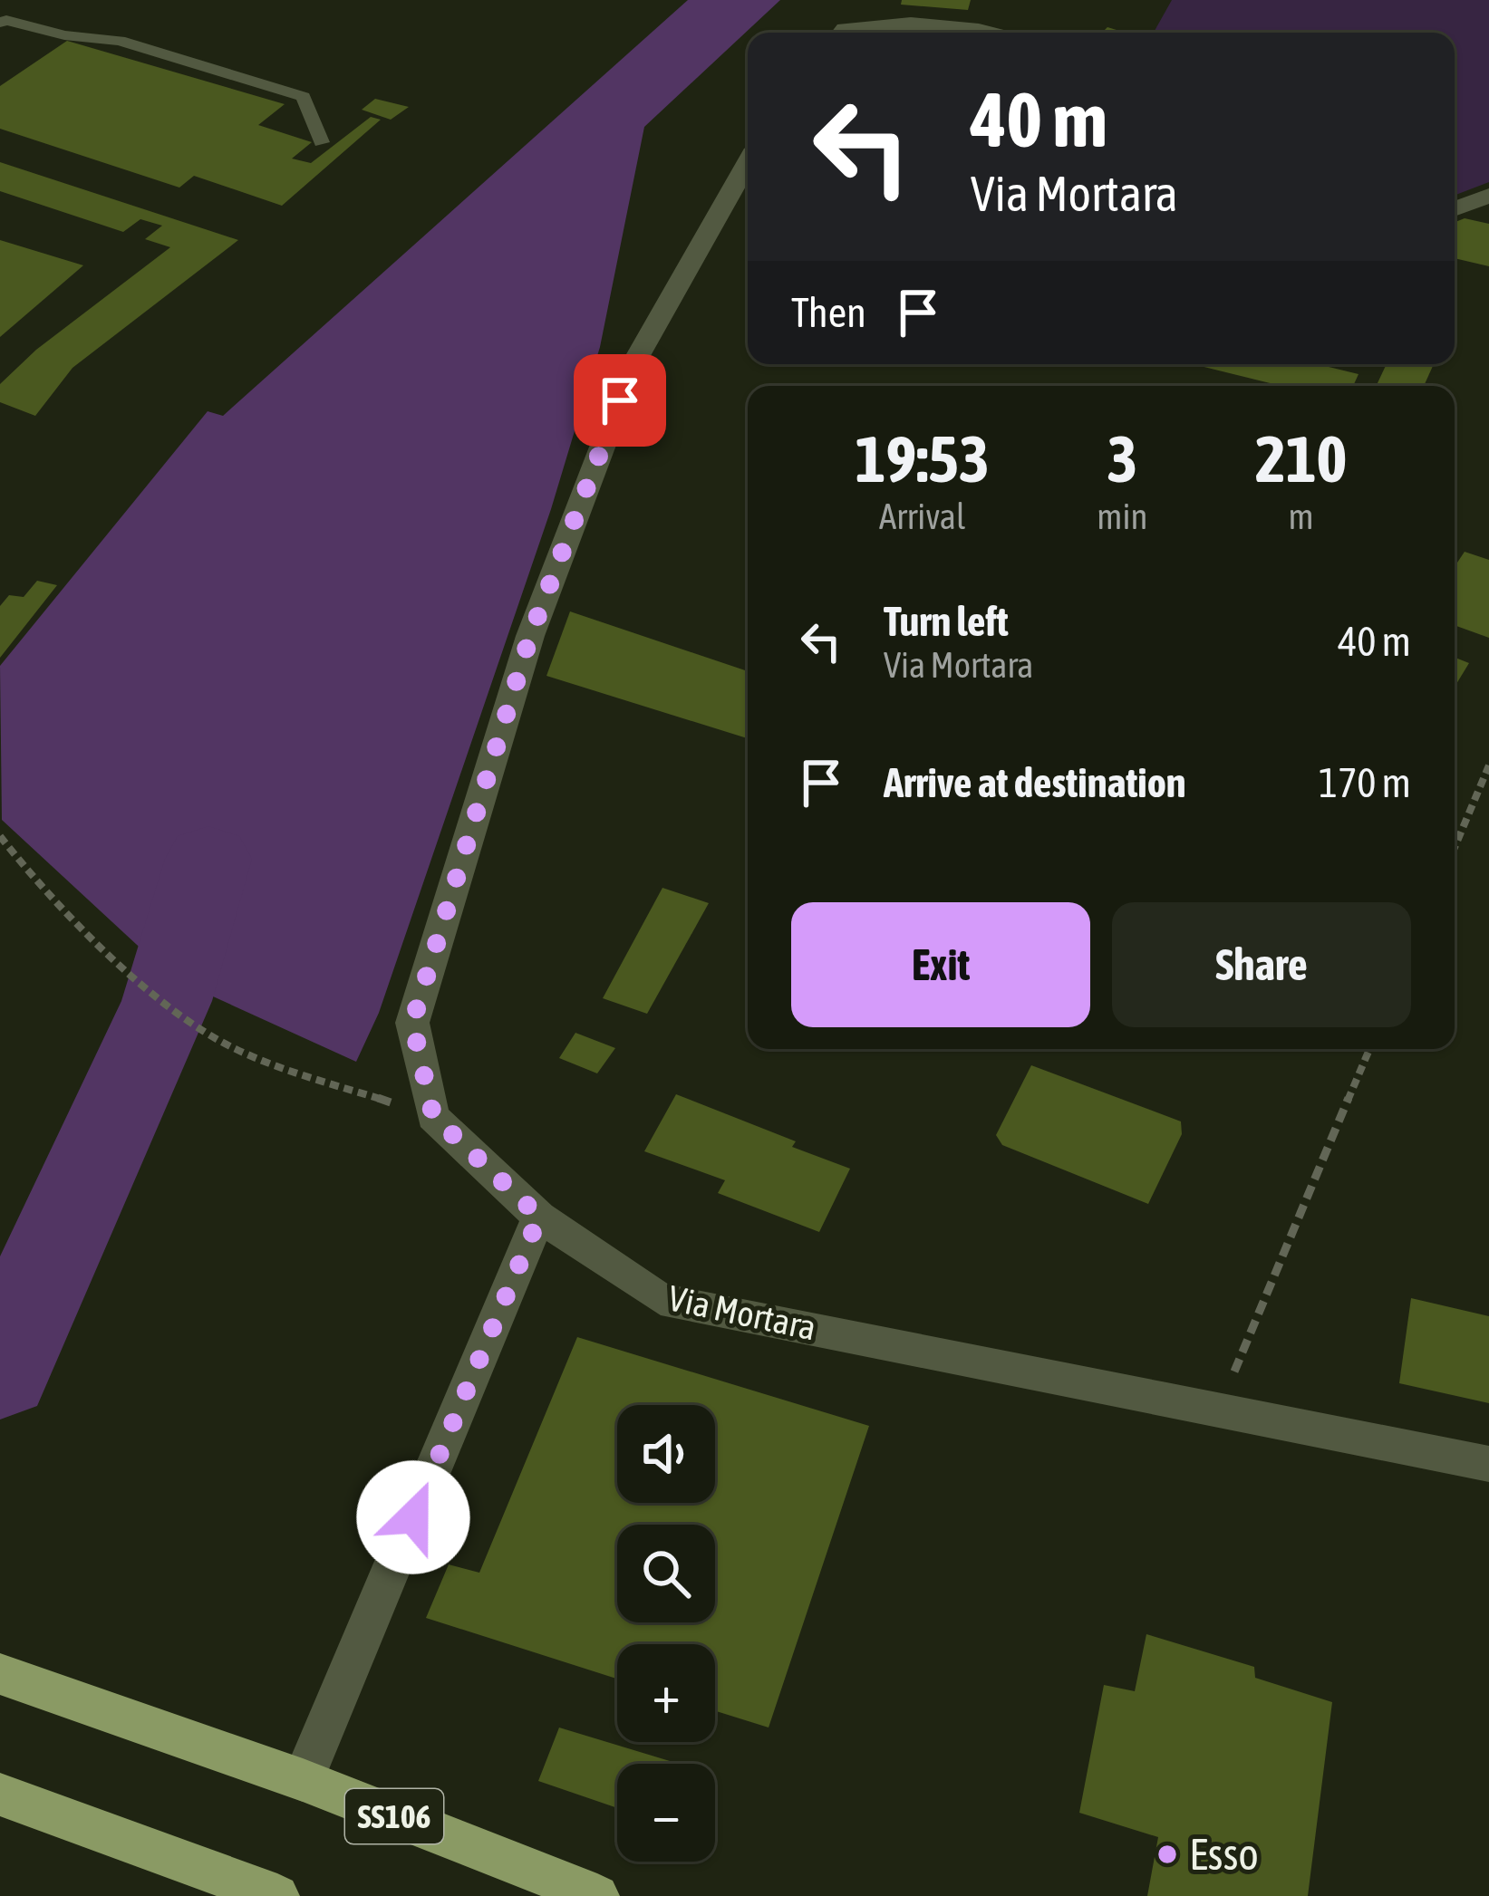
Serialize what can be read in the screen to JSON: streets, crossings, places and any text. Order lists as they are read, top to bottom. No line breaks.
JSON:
{"streets":{"highway":["SS106"],"street":["Via Mortara"]},"places":["Esso"],"page":{"turn":["40 m","Via Mortara"],"then":"Then","eta":["19:53","Arrival","3","min","210","m"],"list":[{"name":"Turn left","note":"Via Mortara","value":"40 m"},{"name":"Arrive at destination","value":"170 m"}],"buttons":["Exit","Share"],"map_buttons":["+","−"]}}
